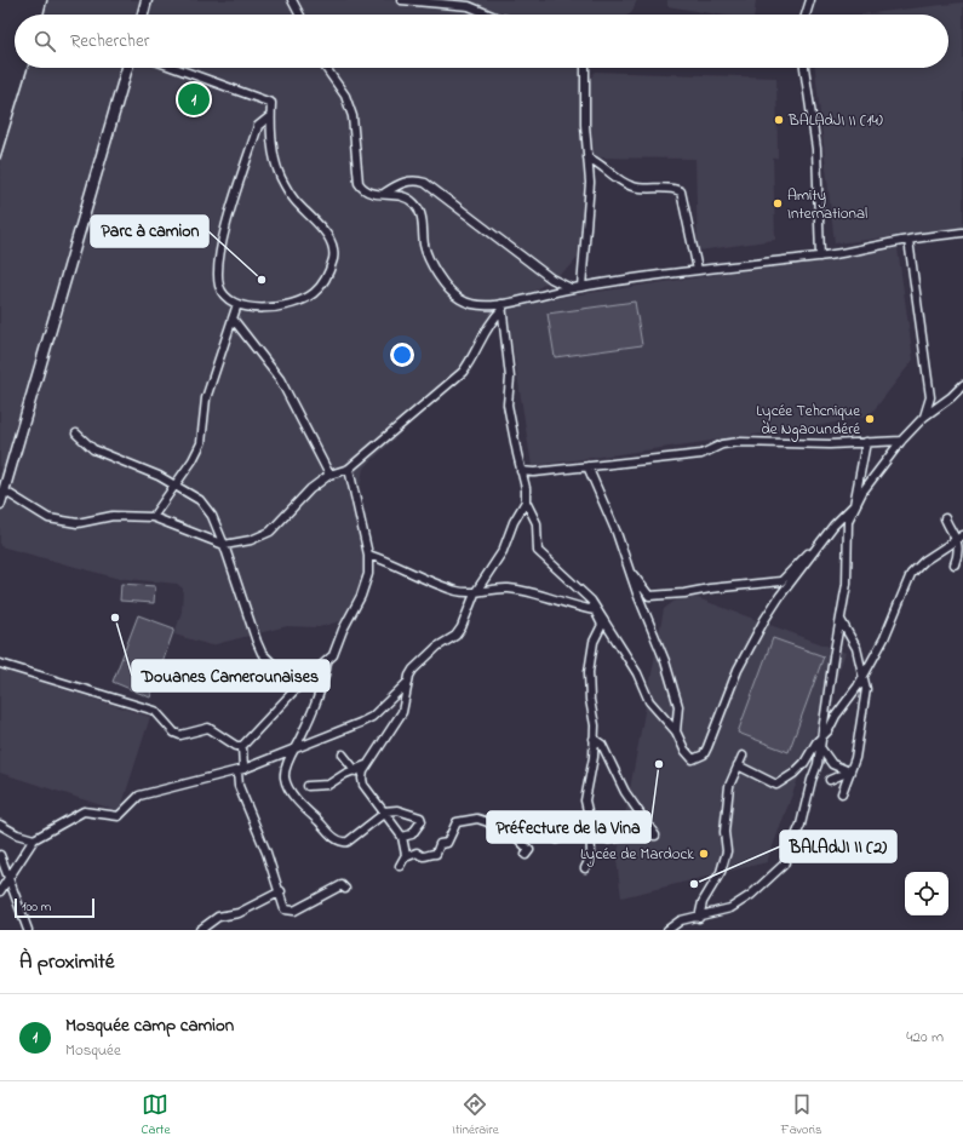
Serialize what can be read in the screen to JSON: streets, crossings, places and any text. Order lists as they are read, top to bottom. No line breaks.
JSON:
{"places":["BALAdJI II (14)","Amity International","Parc à camion","Lycée Tehcnique de Ngaoundéré","Douanes Camerounaises","Préfecture de la Vina","Lycée de Mardock","BALAdJI II (2)"],"scale_bar":"100 m","page":{"search":"Rechercher","pins":"1","scale":"100 m","heading":"À proximité","list":[{"mark":"1","name":"Mosquée camp camion","note":"Mosquée","value":"420 m"}],"nav":["Carte","Itinéraire","Favoris"]}}
